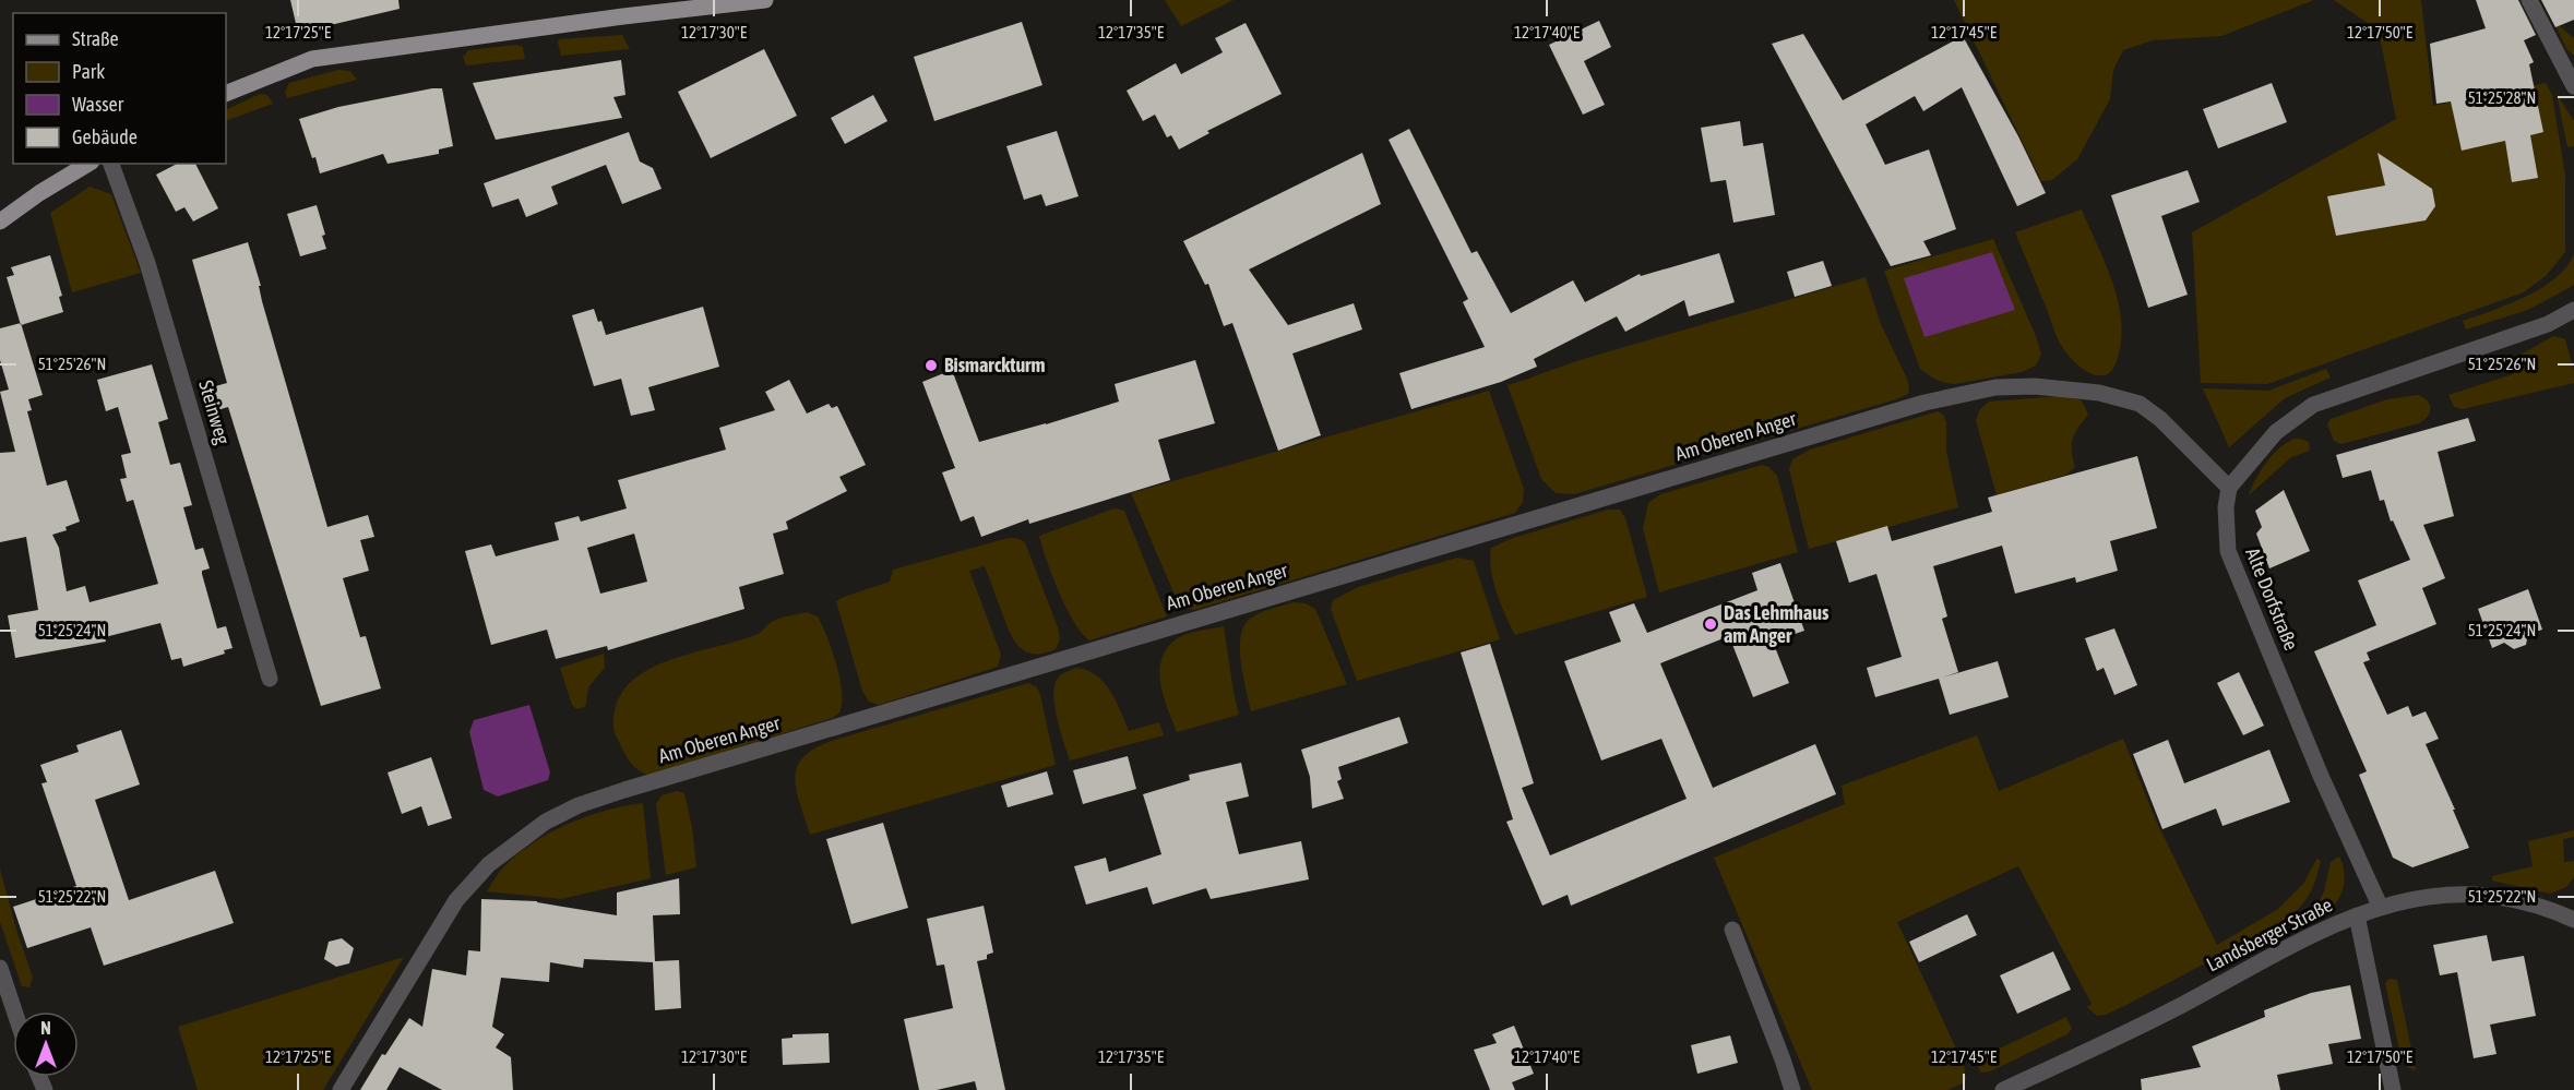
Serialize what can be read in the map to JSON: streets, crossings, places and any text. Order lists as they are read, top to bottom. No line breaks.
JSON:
{"streets":{"street":["Steinweg","Am Oberen Anger","Alte Dorfstraße","Landsberger Straße"]},"crossings":[["Am Oberen Anger","Alte Dorfstraße"],["Alte Dorfstraße","Landsberger Straße"]],"places":["Bismarckturm","Das Lehmhaus am Anger"],"legend":["Straße","Park","Wasser","Gebäude"],"north":"top","coordinates":["12°17'25\"E","12°17'30\"E","12°17'35\"E","12°17'40\"E","12°17'45\"E","12°17'50\"E","51°25'28\"N","51°25'26\"N","51°25'24\"N","51°25'22\"N"]}
